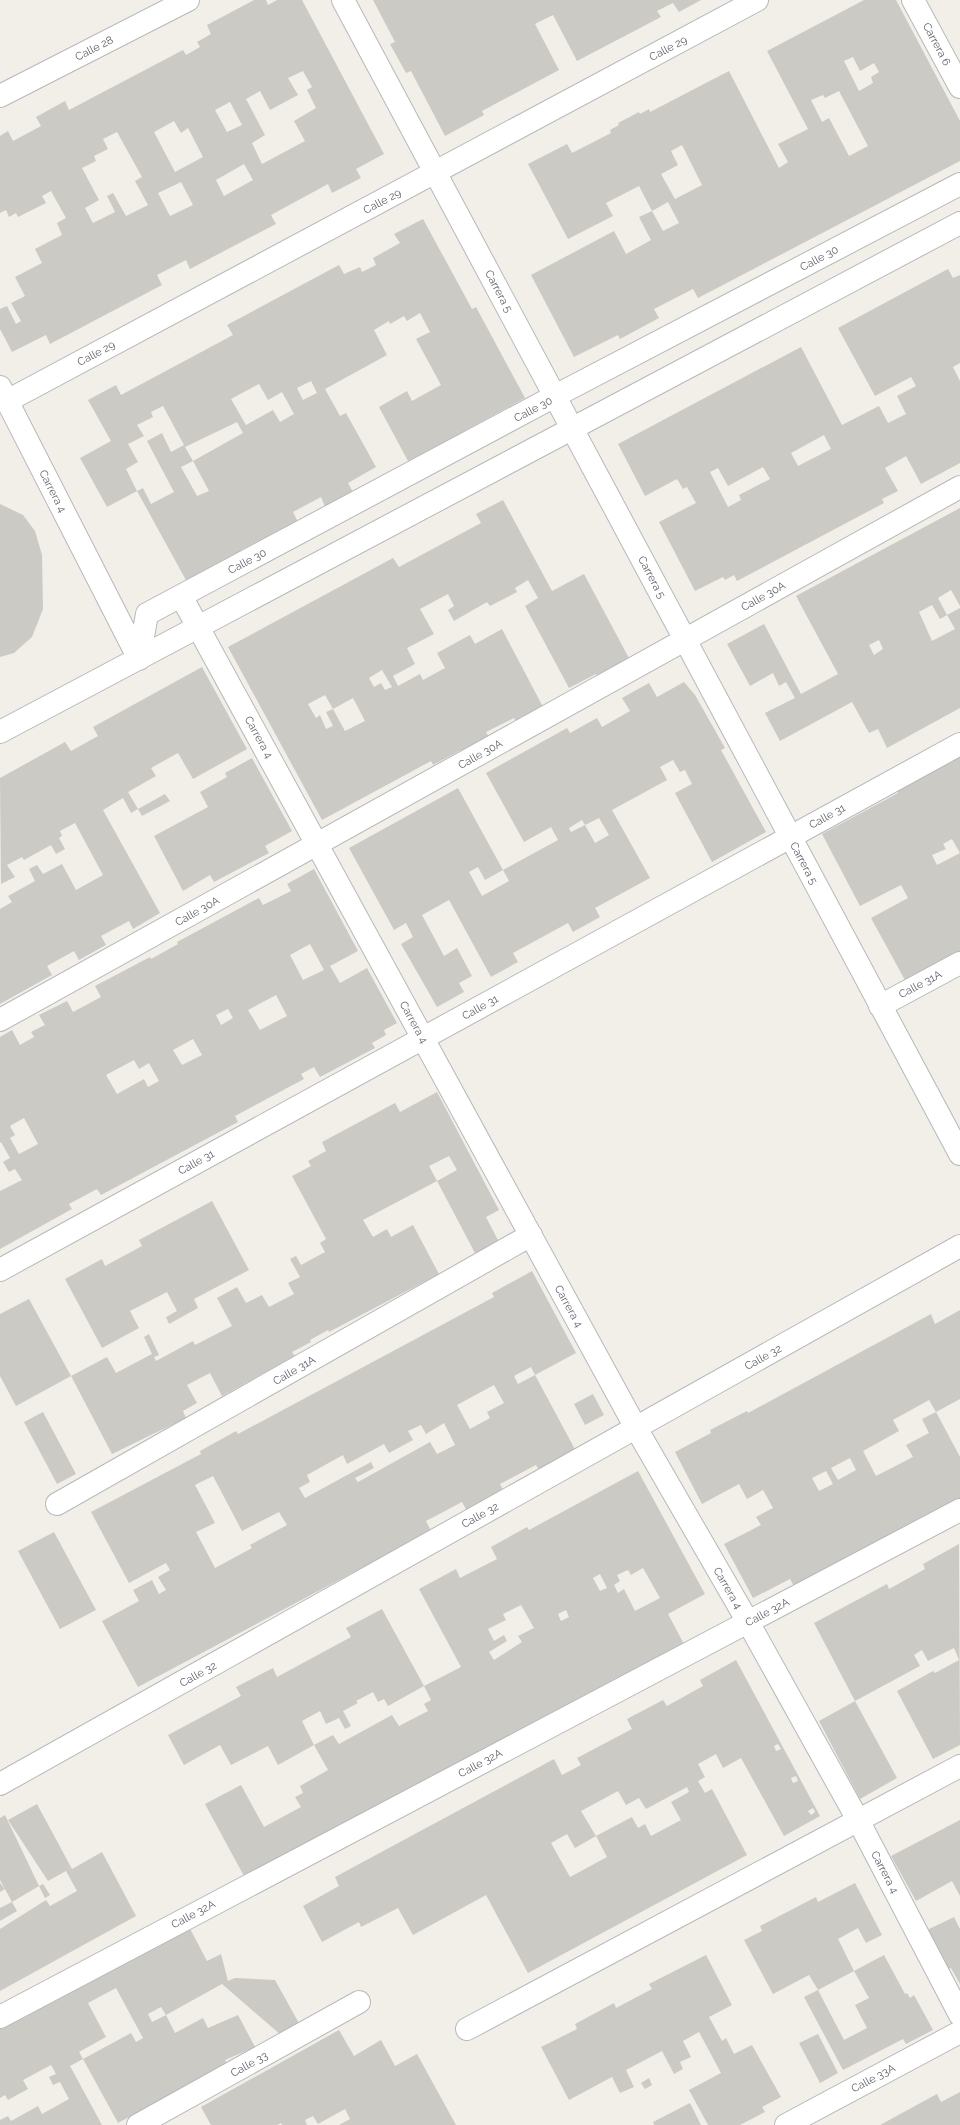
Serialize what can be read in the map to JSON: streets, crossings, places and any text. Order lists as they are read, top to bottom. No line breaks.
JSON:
{"streets":{"street":["Carrera 6","Calle 28","Calle 29","Calle 30","Carrera 5","Carrera 4","Calle 30A","Calle 31","Calle 31A","Calle 32","Calle 32A","Calle 33","Calle 33A"]},"crossings":[["Calle 29","Carrera 5"],["Calle 29","Carrera 4"],["Calle 30","Carrera 5"],["Calle 30","Carrera 4"],["Carrera 5","Calle 30A"],["Carrera 5","Calle 31"],["Carrera 5","Calle 31A"],["Carrera 4","Calle 30A"],["Carrera 4","Calle 31"],["Carrera 4","Calle 31A"],["Carrera 4","Calle 32"],["Carrera 4","Calle 32A"]]}
